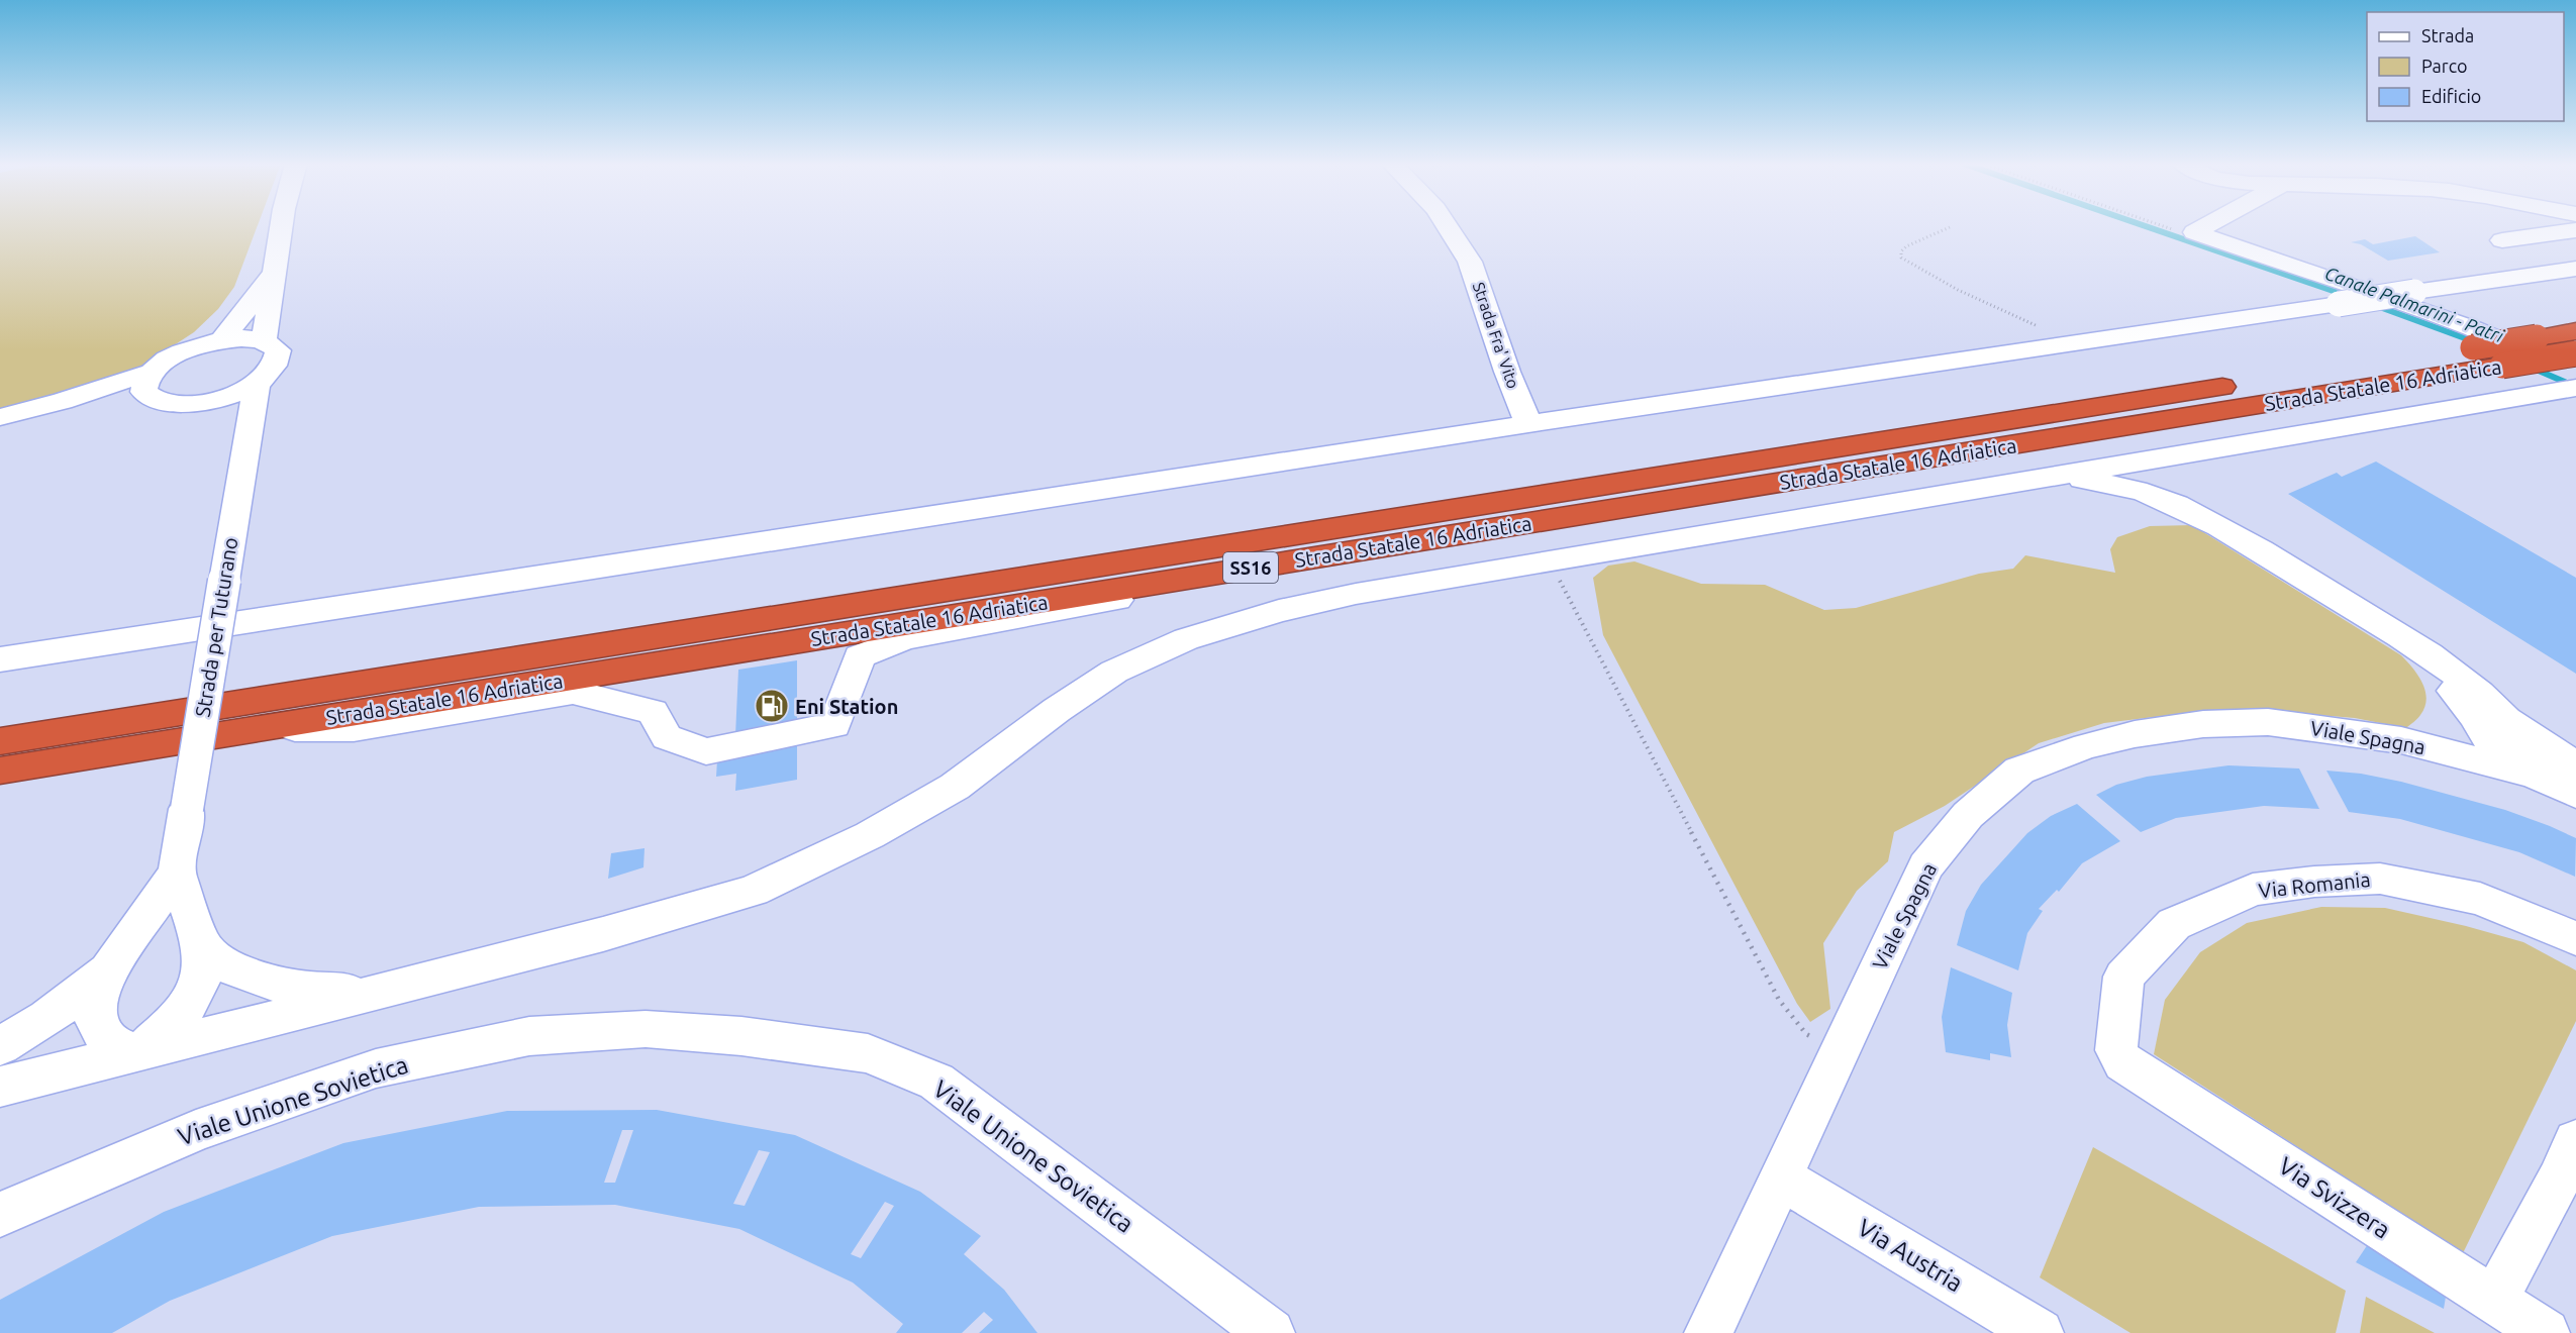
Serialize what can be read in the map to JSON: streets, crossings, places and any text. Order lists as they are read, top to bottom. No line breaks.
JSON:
{"streets":{"highway":["Strada Statale 16 Adriatica","SS16"],"street":["Strada Fra' Vito","Strada per Tuturano","Viale Spagna","Via Romania","Viale Unione Sovietica","Via Svizzera","Via Austria"]},"crossings":[["Viale Spagna","Via Austria"],["Via Romania","Via Svizzera"]],"water":["Canale Palmarini - Patri"],"places":{"fuel station":["Eni Station"]},"legend":["Strada","Parco","Edificio"]}
